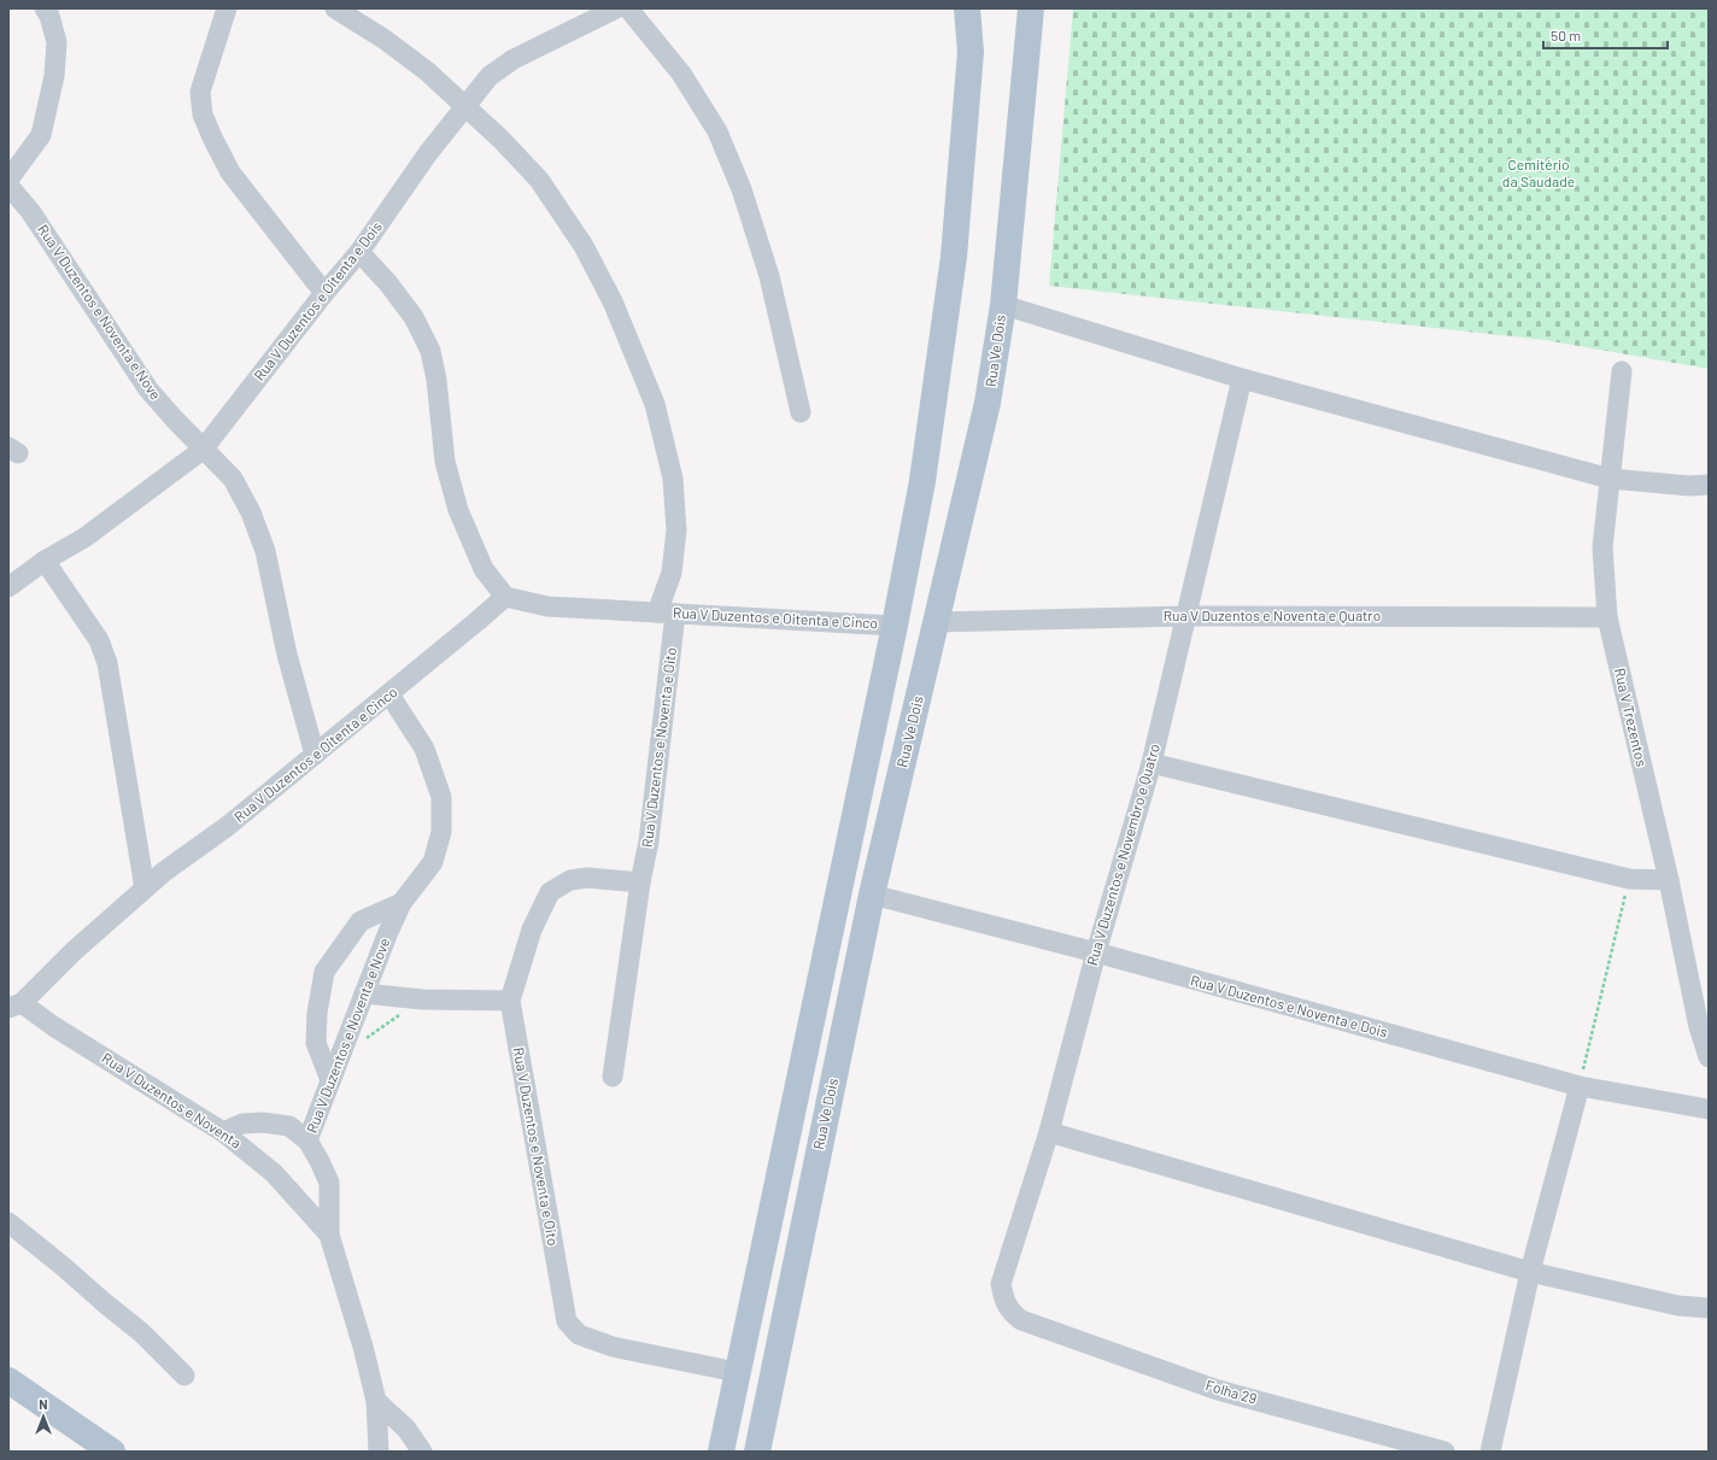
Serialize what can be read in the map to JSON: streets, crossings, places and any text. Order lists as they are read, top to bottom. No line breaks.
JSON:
{"streets":{"main road":["Rua Ve Dois"],"street":["Rua V Duzentos e Oitenta e Dois","Rua V Duzentos e Noventa e Nove","Rua V Duzentos e Noventa e Quatro","Rua V Duzentos e Oitenta e Cinco","Rua V Trezentos","Rua V Duzentos e Noventa e Oito","Rua V Duzentos e Novembro e Quatro","Rua V Duzentos e Noventa e Dois","Rua V Duzentos e Noventa","Folha 29"]},"crossings":[["Rua V Duzentos e Oitenta e Dois","Rua V Duzentos e Noventa e Nove"],["Rua V Duzentos e Oitenta e Dois","Rua V Duzentos e Oitenta e Cinco"],["Rua V Duzentos e Noventa e Nove","Rua V Duzentos e Oitenta e Cinco"],["Rua V Duzentos e Noventa e Nove","Rua V Duzentos e Noventa"],["Rua Ve Dois","Rua V Duzentos e Noventa e Quatro"],["Rua Ve Dois","Rua V Duzentos e Noventa e Dois"],["Rua V Duzentos e Noventa e Quatro","Rua V Trezentos"],["Rua V Duzentos e Noventa e Quatro","Rua V Duzentos e Novembro e Quatro"],["Rua V Duzentos e Oitenta e Cinco","Rua V Duzentos e Noventa e Oito"],["Rua V Duzentos e Oitenta e Cinco","Rua V Duzentos e Noventa"],["Rua V Duzentos e Novembro e Quatro","Rua V Duzentos e Noventa e Dois"],["Rua V Duzentos e Novembro e Quatro","Folha 29"]],"parks":["Cemitério da Saudade"],"scale_bar":"50 m","north":"top"}
